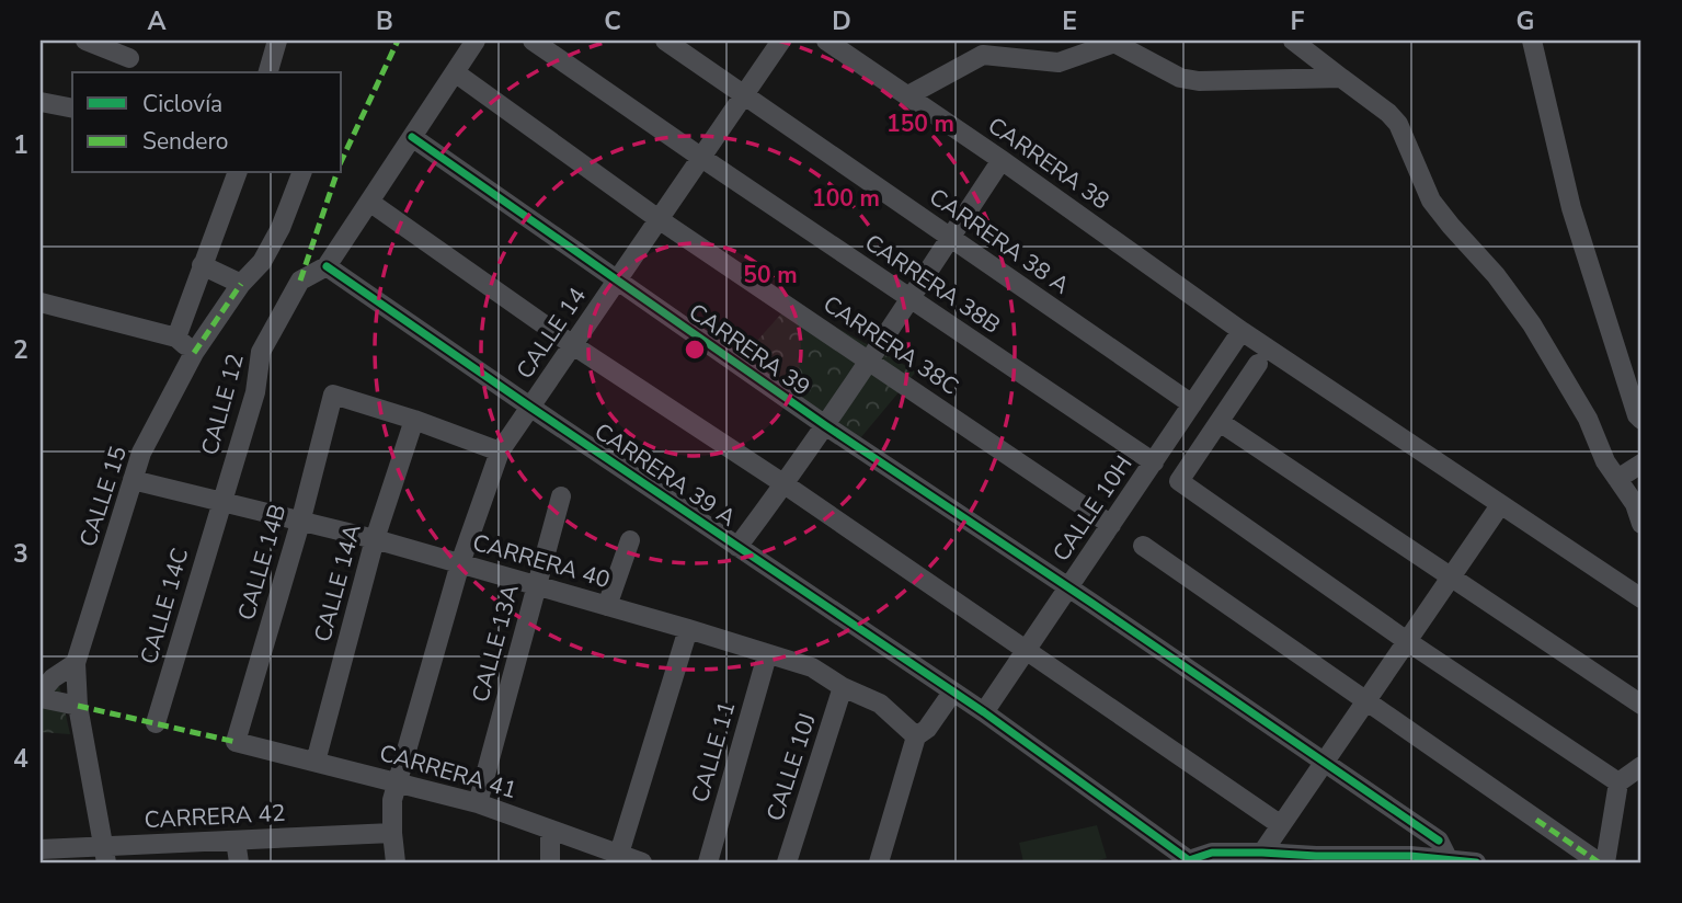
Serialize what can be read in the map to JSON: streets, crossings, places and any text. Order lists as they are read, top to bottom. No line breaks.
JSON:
{"streets":{"street":["CARRERA 38","CARRERA 38 A","CARRERA 38B","CALLE 14","CARRERA 38C","CARRERA 39","CALLE 12","CARRERA 39 A","CALLE 15","CALLE 10H","CARRERA 40","CALLE 14B","CALLE 14A","CALLE 14C","CALLE 13A","CALLE 11","CALLE 10J","CARRERA 41","CARRERA 42"]},"crossings":[["CARRERA 38","CALLE 10H"],["CARRERA 38 A","CALLE 14"],["CARRERA 38 A","CALLE 10H"],["CARRERA 38B","CALLE 14"],["CARRERA 38B","CALLE 10H"],["CALLE 14","CARRERA 38C"],["CALLE 14","CARRERA 39"],["CALLE 14","CARRERA 39 A"],["CALLE 14","CARRERA 40"],["CALLE 14","CARRERA 41"],["CALLE 14","CARRERA 42"],["CARRERA 38C","CALLE 10H"],["CARRERA 39","CALLE 10H"],["CALLE 12","CARRERA 39 A"],["CALLE 12","CARRERA 40"],["CALLE 12","CALLE 14C"],["CARRERA 39 A","CALLE 10H"],["CALLE 15","CARRERA 40"],["CALLE 15","CARRERA 42"],["CARRERA 40","CALLE 14B"],["CARRERA 40","CALLE 14A"],["CARRERA 40","CALLE 14C"],["CARRERA 40","CALLE 13A"],["CARRERA 40","CALLE 11"],["CARRERA 40","CALLE 10J"],["CALLE 14B","CALLE 14A"],["CALLE 14B","CARRERA 41"],["CALLE 14A","CARRERA 41"],["CALLE 13A","CARRERA 41"]],"legend":["Ciclovía","Sendero"],"grid":{"columns":["A","B","C","D","E","F","G"],"rows":["1","2","3","4"]},"rings":["150 m","100 m","50 m"]}
